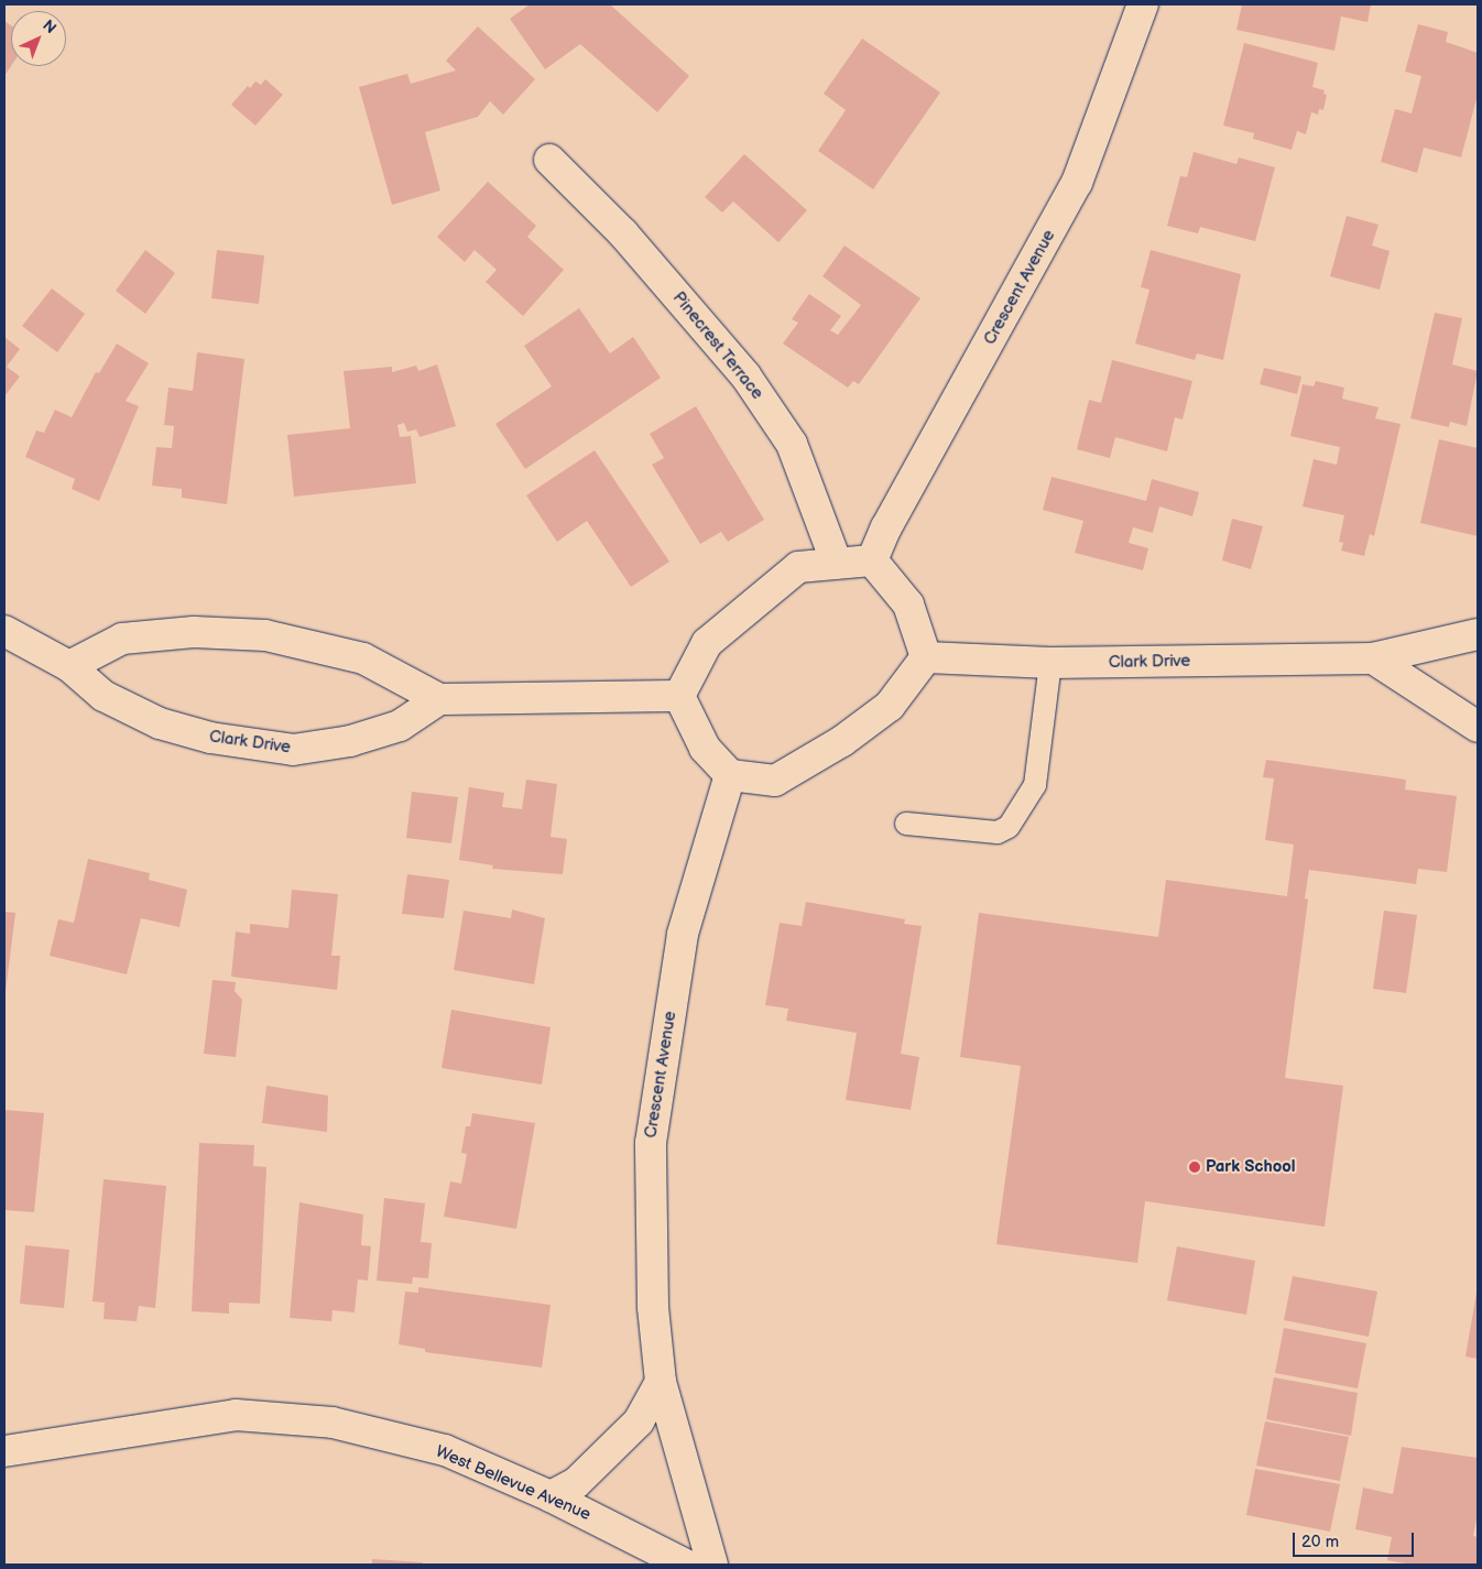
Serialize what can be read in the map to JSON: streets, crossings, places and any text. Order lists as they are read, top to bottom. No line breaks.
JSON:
{"streets":{"street":["Crescent Avenue","Pinecrest Terrace","Clark Drive","West Bellevue Avenue"]},"places":["Park School"],"scale_bar":"20 m","north":"top right"}
